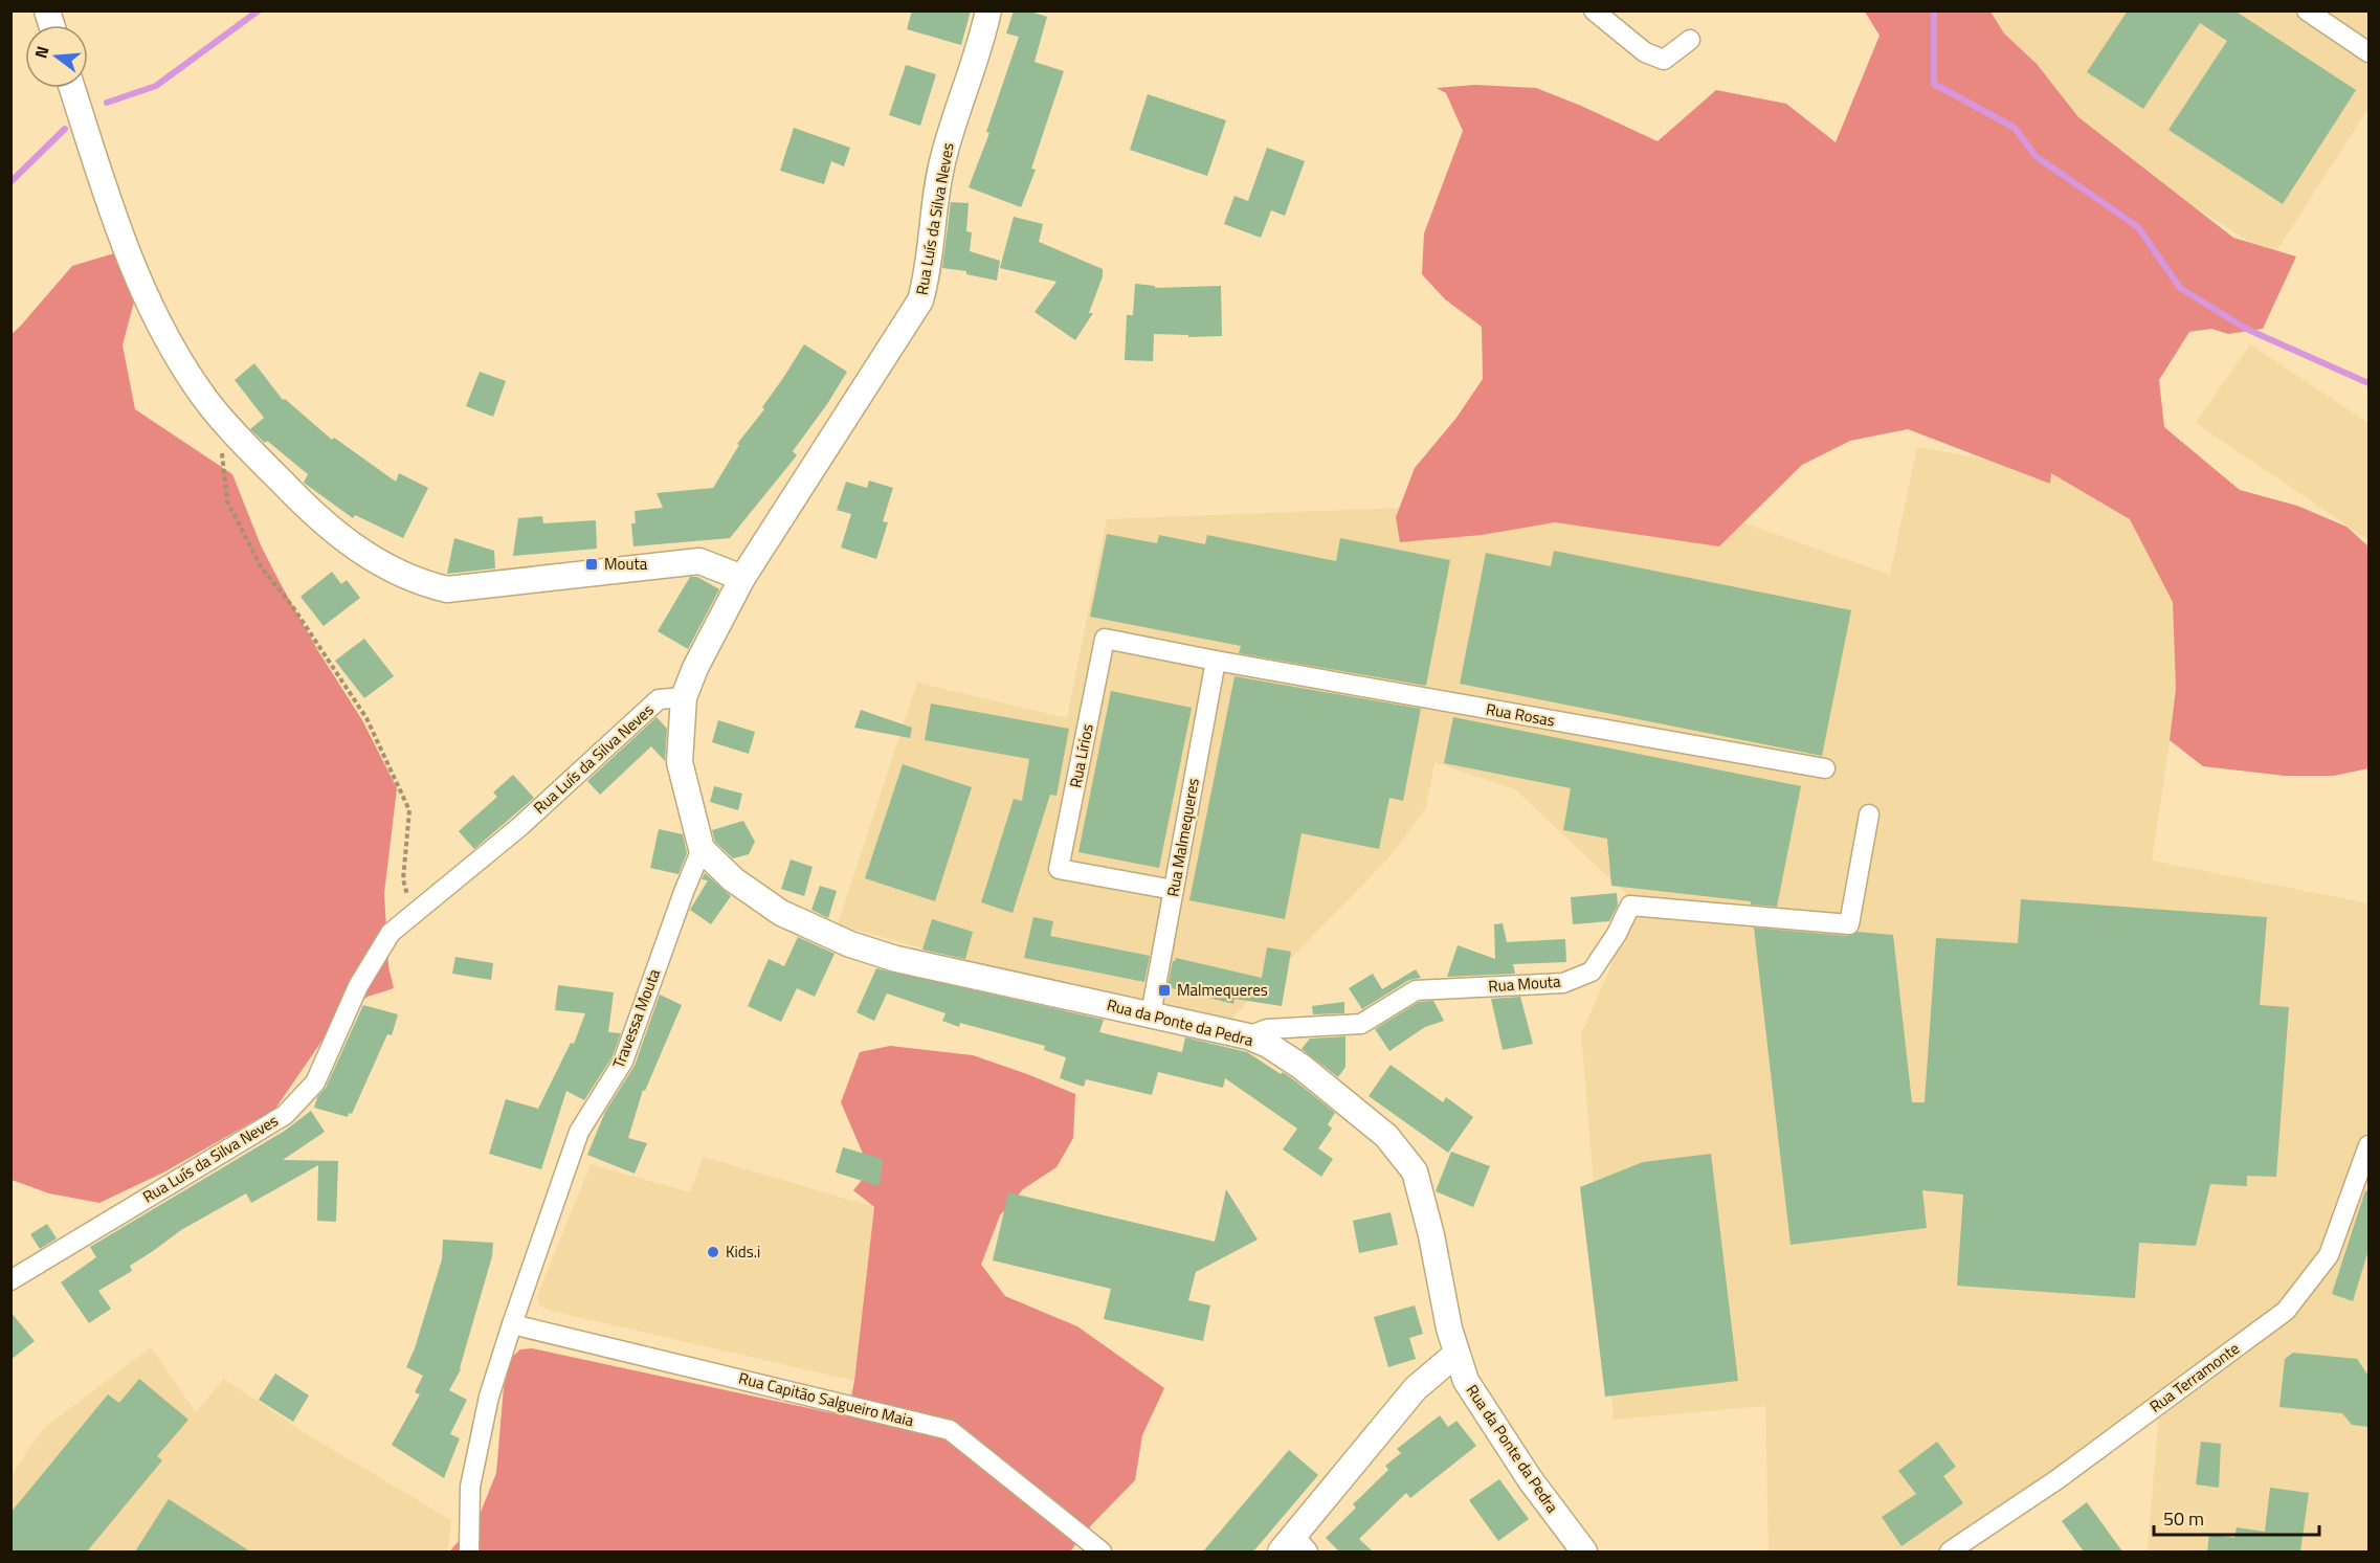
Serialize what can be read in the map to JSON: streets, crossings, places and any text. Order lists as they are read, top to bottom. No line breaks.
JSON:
{"streets":{"street":["Rua Luís da Silva Neves","Rua Rosas","Rua Lírios","Rua Malmequeres","Rua Mouta","Travessa Mouta","Rua da Ponte da Pedra","Rua Terramonte","Rua Capitão Salgueiro Maia"]},"crossings":[["Rua Rosas","Rua Lírios"],["Rua Rosas","Rua Malmequeres"],["Rua Lírios","Rua Malmequeres"],["Rua Malmequeres","Rua da Ponte da Pedra"],["Rua Mouta","Rua da Ponte da Pedra"],["Travessa Mouta","Rua da Ponte da Pedra"],["Travessa Mouta","Rua Capitão Salgueiro Maia"]],"places":{"transit":["Mouta","Malmequeres"],"other":["Kids.i"]},"scale_bar":"50 m","north":"left"}
